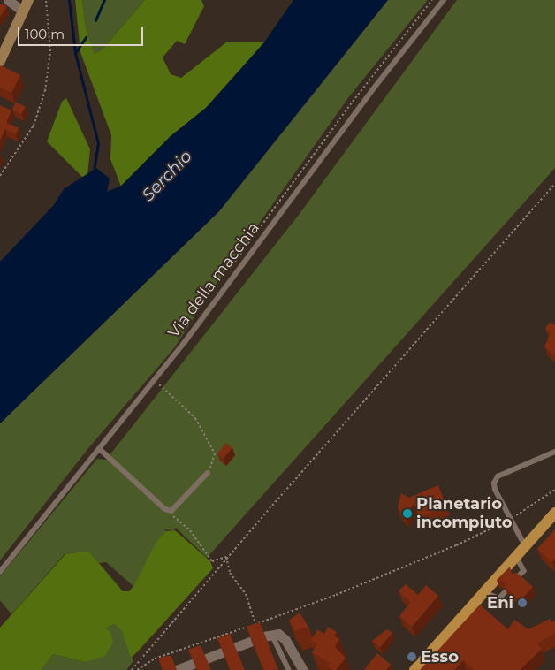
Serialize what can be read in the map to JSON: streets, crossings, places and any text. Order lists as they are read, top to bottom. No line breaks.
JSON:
{"streets":{"lane":["Via della macchia"]},"water":["Serchio"],"places":["Planetario incompiuto","Eni","Esso"],"scale_bar":"100 m"}
